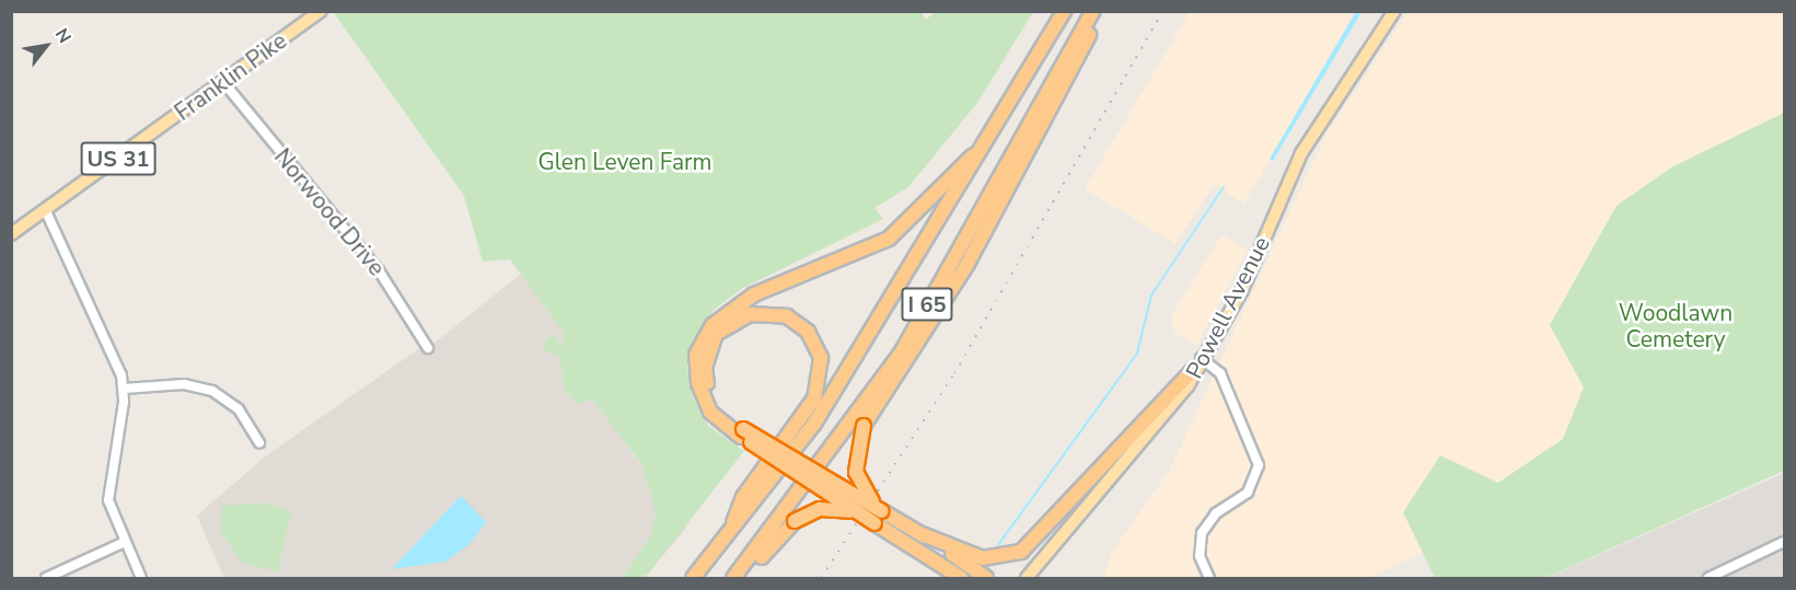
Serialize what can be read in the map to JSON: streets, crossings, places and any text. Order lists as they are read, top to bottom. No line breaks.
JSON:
{"streets":{"highway":["I 65"],"main road":["Franklin Pike","US 31","Powell Avenue"],"street":["Norwood Drive"]},"crossings":[["Franklin Pike","Norwood Drive"]],"parks":["Glen Leven Farm","Woodlawn Cemetery"],"north":"top right"}
